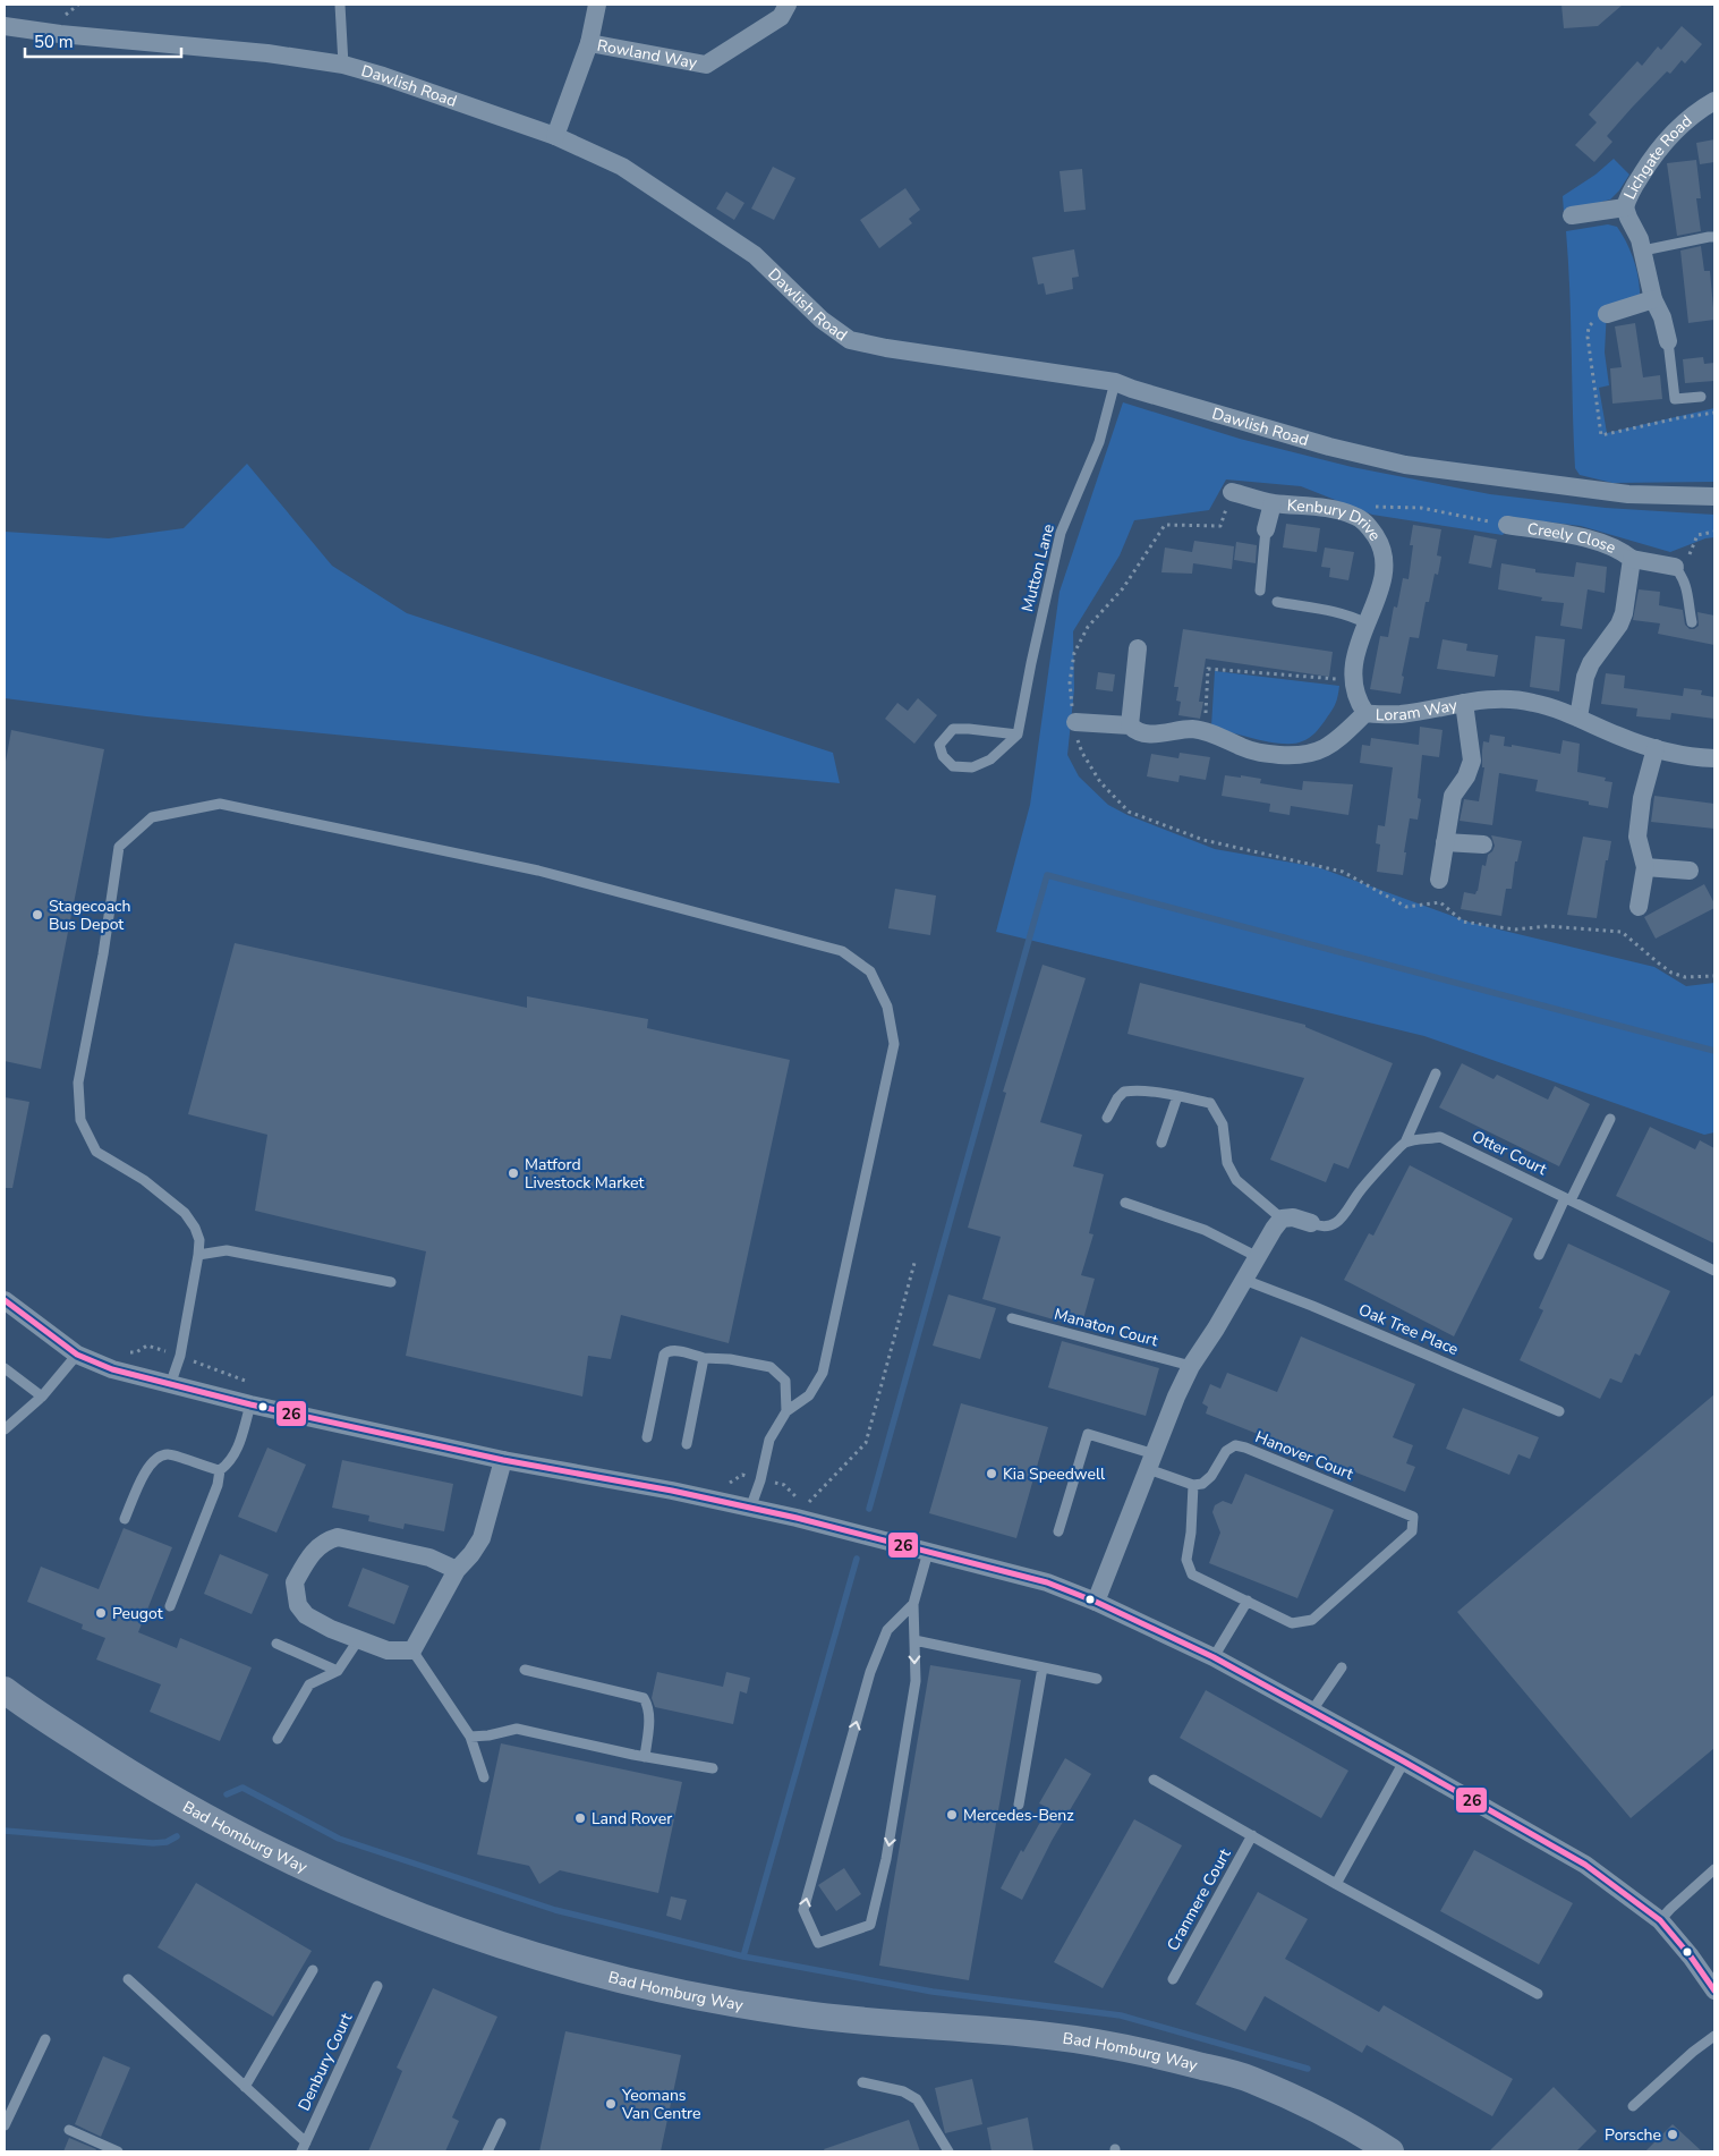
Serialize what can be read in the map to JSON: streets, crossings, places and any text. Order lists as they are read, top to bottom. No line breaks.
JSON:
{"streets":{"main road":["Bad Homburg Way"],"street":["Rowland Way","Dawlish Road","Lichgate Road","Kenbury Drive","Creely Close","Loram Way"],"lane":["Mutton Lane","Otter Court","Manaton Court","Oak Tree Place","Hanover Court","Cranmere Court","Denbury Court"]},"crossings":[["Dawlish Road","Mutton Lane"],["Kenbury Drive","Loram Way"],["Creely Close","Loram Way"]],"places":["Stagecoach Bus Depot","Matford Livestock Market","Kia Speedwell","Peugot","Mercedes-Benz","Land Rover","Yeomans Van Centre","Porsche"],"lines":["transit line 26"],"scale_bar":"50 m"}
